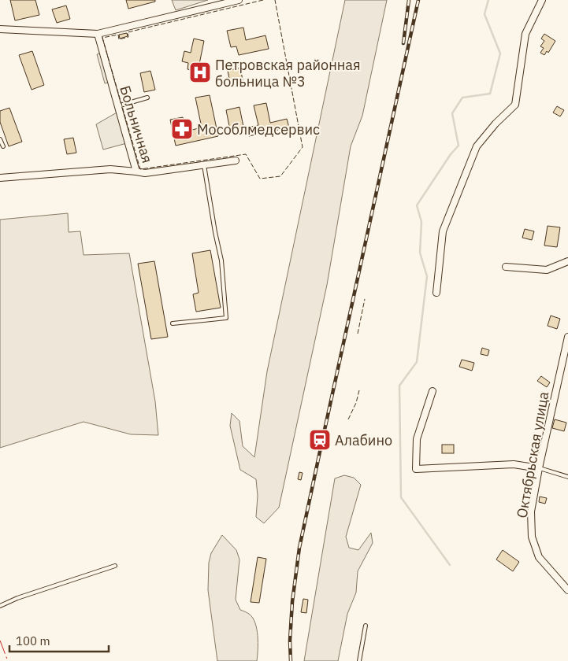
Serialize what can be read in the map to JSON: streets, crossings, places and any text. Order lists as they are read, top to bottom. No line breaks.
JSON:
{"streets":{"street":["Больничная","Октябрьская улица"]},"places":{"hospital":["Петровская районная больница №3"],"pharmacy":["Мособлмедсервис"],"station":["Алабино"]},"scale_bar":"100 m"}
